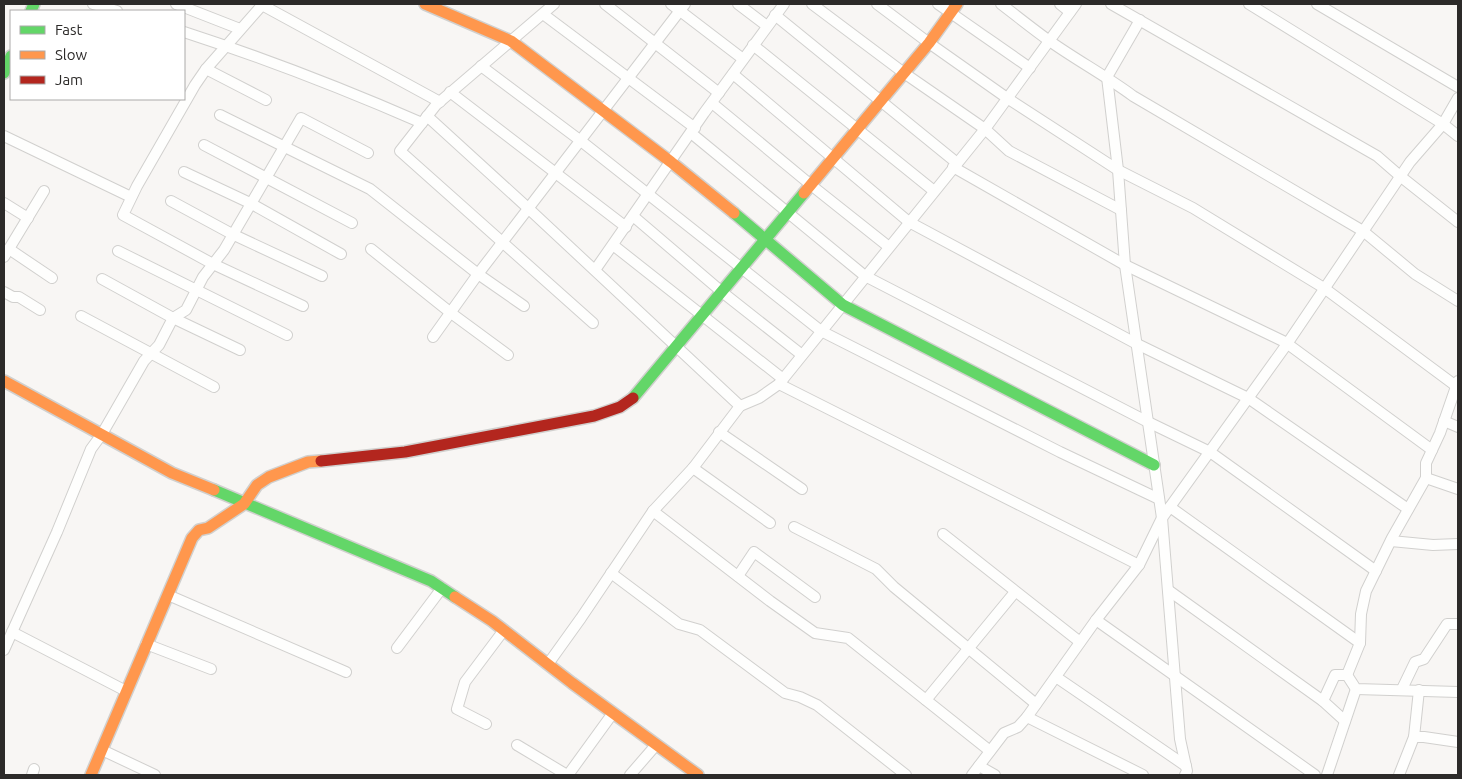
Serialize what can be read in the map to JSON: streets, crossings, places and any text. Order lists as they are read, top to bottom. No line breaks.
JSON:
{"legend":["Fast","Slow","Jam"]}
